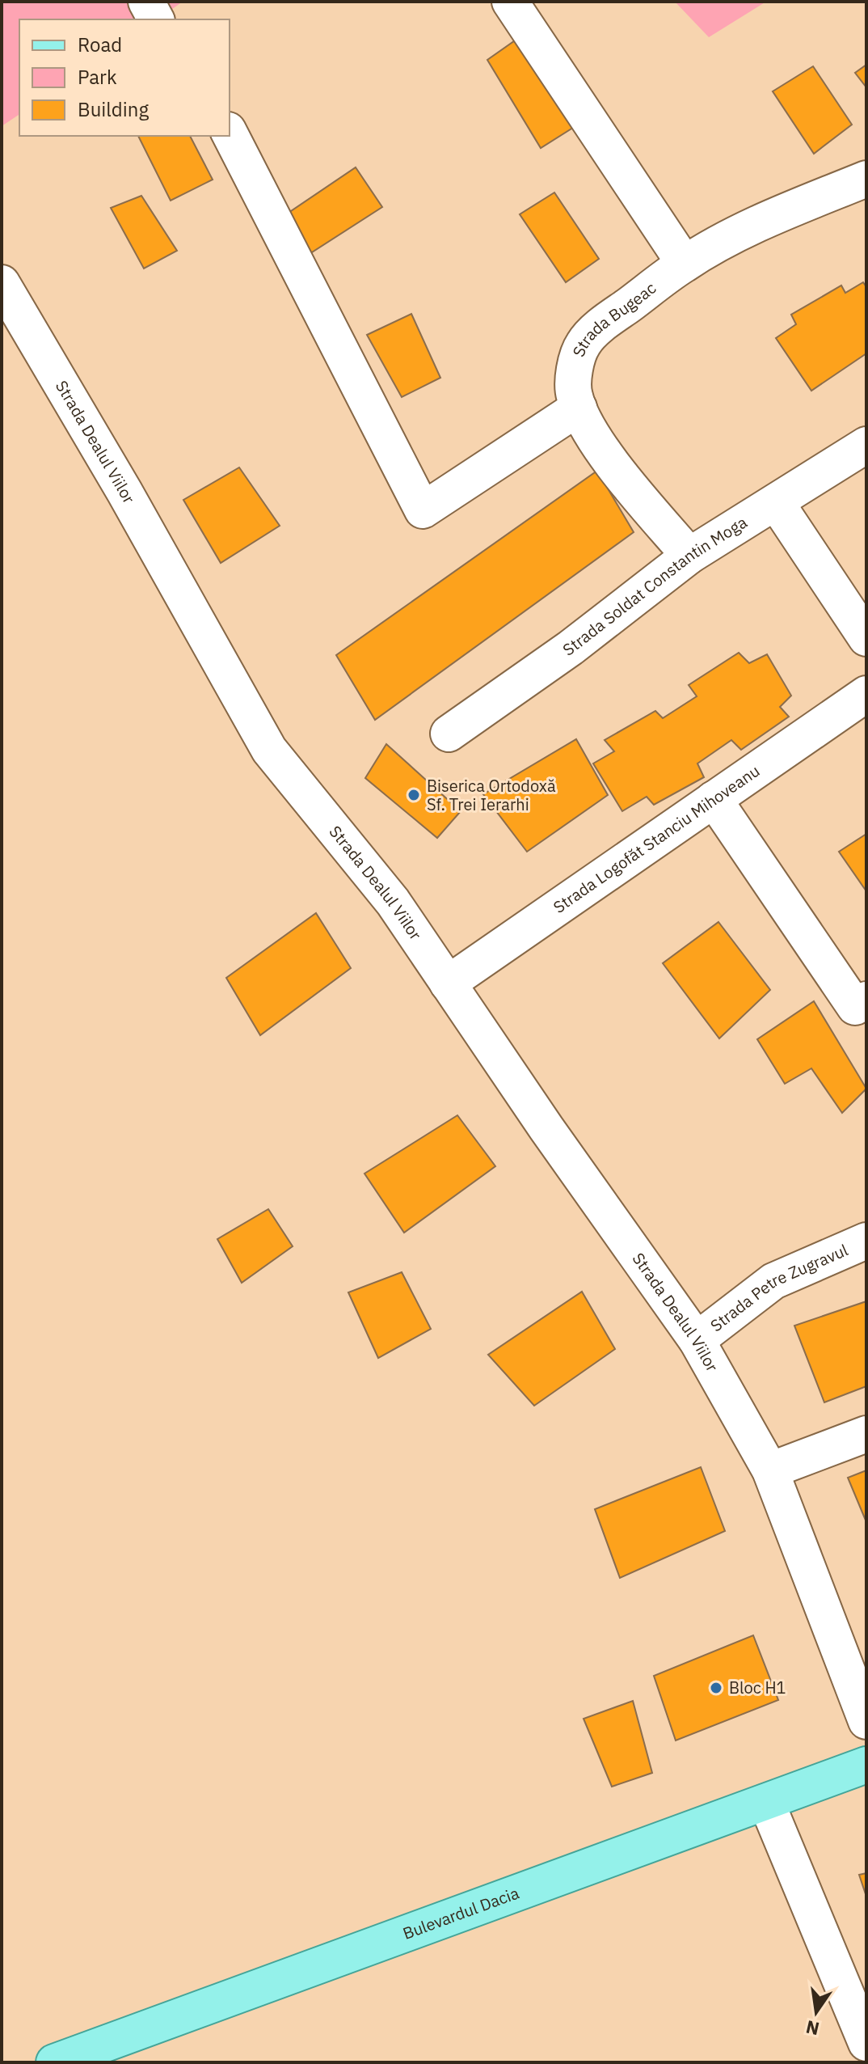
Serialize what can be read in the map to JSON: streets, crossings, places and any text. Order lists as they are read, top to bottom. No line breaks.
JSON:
{"streets":{"main road":["Bulevardul Dacia"],"street":["Strada Bugeac","Strada Dealul Viilor","Strada Soldat Constantin Moga","Strada Logofăt Stanciu Mihoveanu","Strada Petre Zugravul"]},"crossings":[["Strada Bugeac","Strada Soldat Constantin Moga"],["Strada Dealul Viilor","Strada Logofăt Stanciu Mihoveanu"],["Strada Dealul Viilor","Strada Petre Zugravul"]],"places":["Biserica Ortodoxă Sf. Trei Ierarhi","Bloc H1"],"legend":["Road","Park","Building"],"north":"bottom"}
